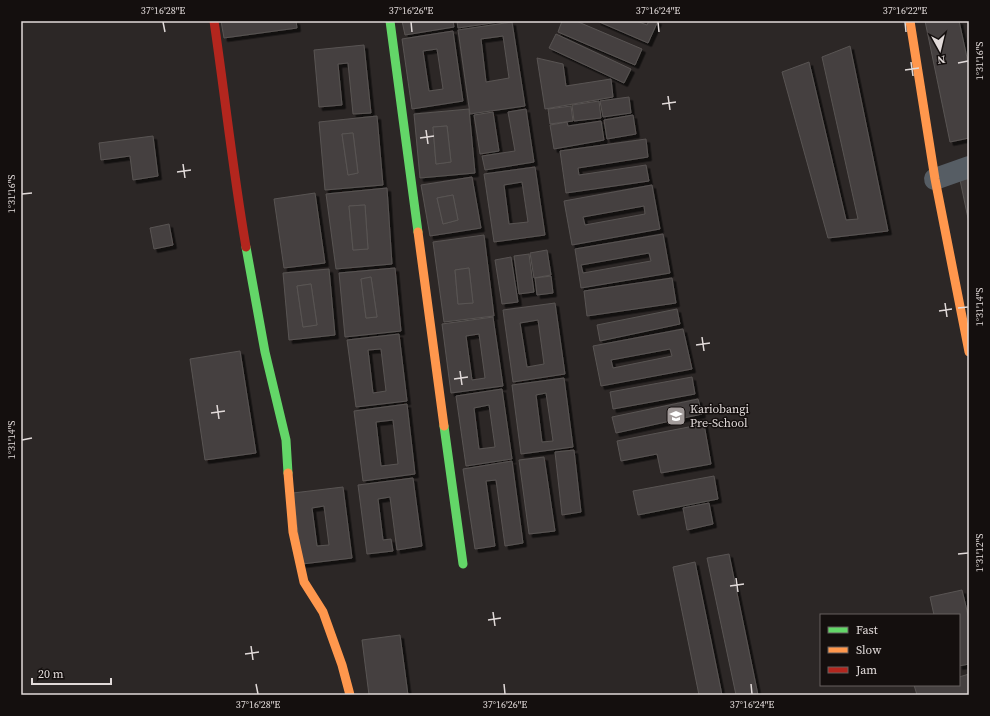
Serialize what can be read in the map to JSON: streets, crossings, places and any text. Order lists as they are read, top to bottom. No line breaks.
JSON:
{"places":{"school or university":["Kariobangi Pre-School"]},"legend":["Fast","Slow","Jam"],"scale_bar":"20 m","north":"bottom","coordinates":["37°16'28\"E","37°16'26\"E","37°16'24\"E","37°16'22\"E","1°31'16\"S","1°31'14\"S","1°31'12\"S"]}
